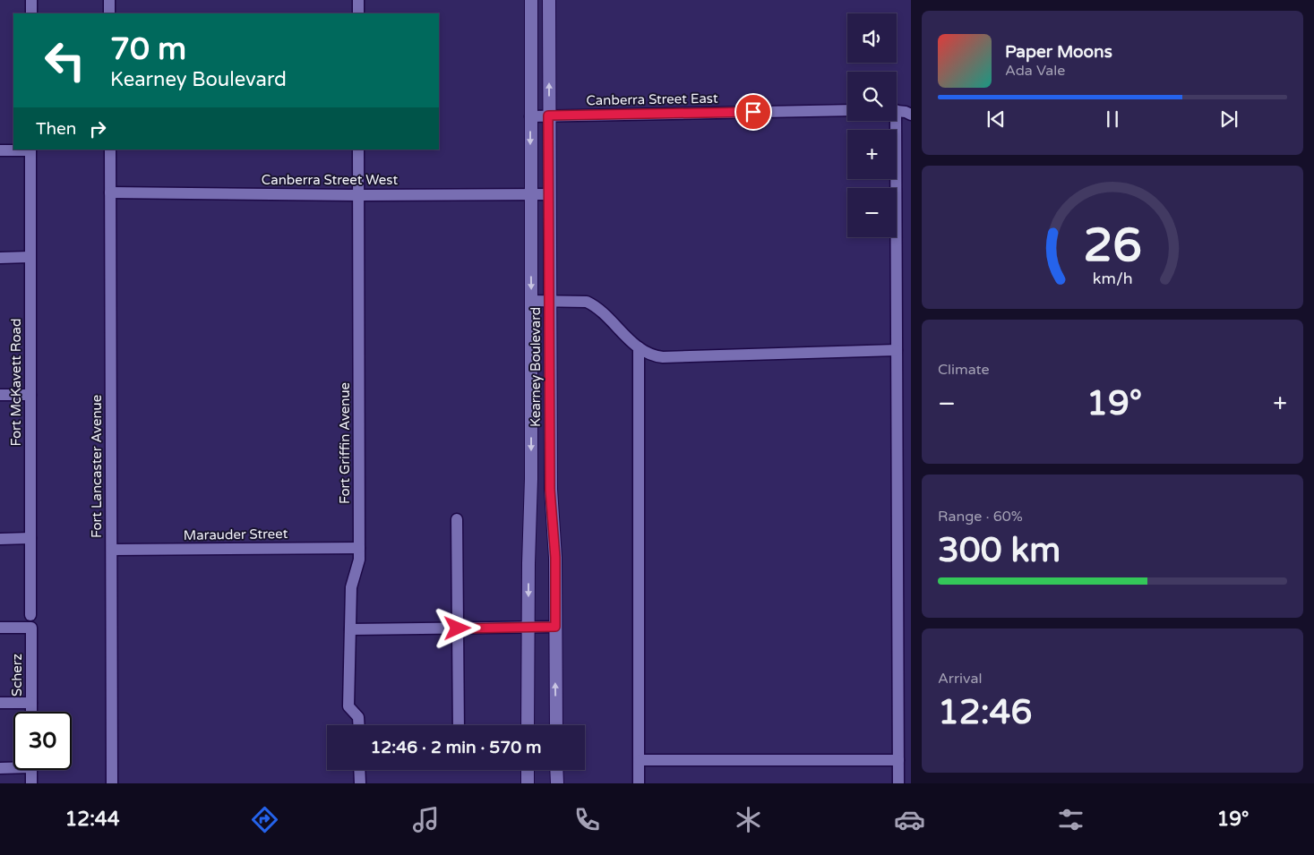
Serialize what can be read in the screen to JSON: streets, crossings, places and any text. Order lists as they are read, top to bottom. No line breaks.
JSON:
{"streets":{"street":["Canberra Street East","Canberra Street West","Kearney Boulevard","Fort McKavett Road","Fort Griffin Avenue","Fort Lancaster Avenue","Marauder Street","Scherz"]},"crossings":[["Canberra Street East","Kearney Boulevard"],["Canberra Street West","Kearney Boulevard"],["Canberra Street West","Fort Griffin Avenue"],["Canberra Street West","Fort Lancaster Avenue"],["Fort Griffin Avenue","Marauder Street"],["Fort Lancaster Avenue","Marauder Street"]],"page":{"map_buttons":["+","−"],"turn":["70 m","Kearney Boulevard"],"song":["Paper Moons","Ada Vale"],"then":"Then","tile":["Climate",["Range · 60%","300 km"],["Arrival","12:46"]],"heat":["−","19°","+"],"limit":"30","trip":"12:46 · 2 min · 570 m","tabs":["12:44","19°"],"gauge":["26","km/h"]}}
